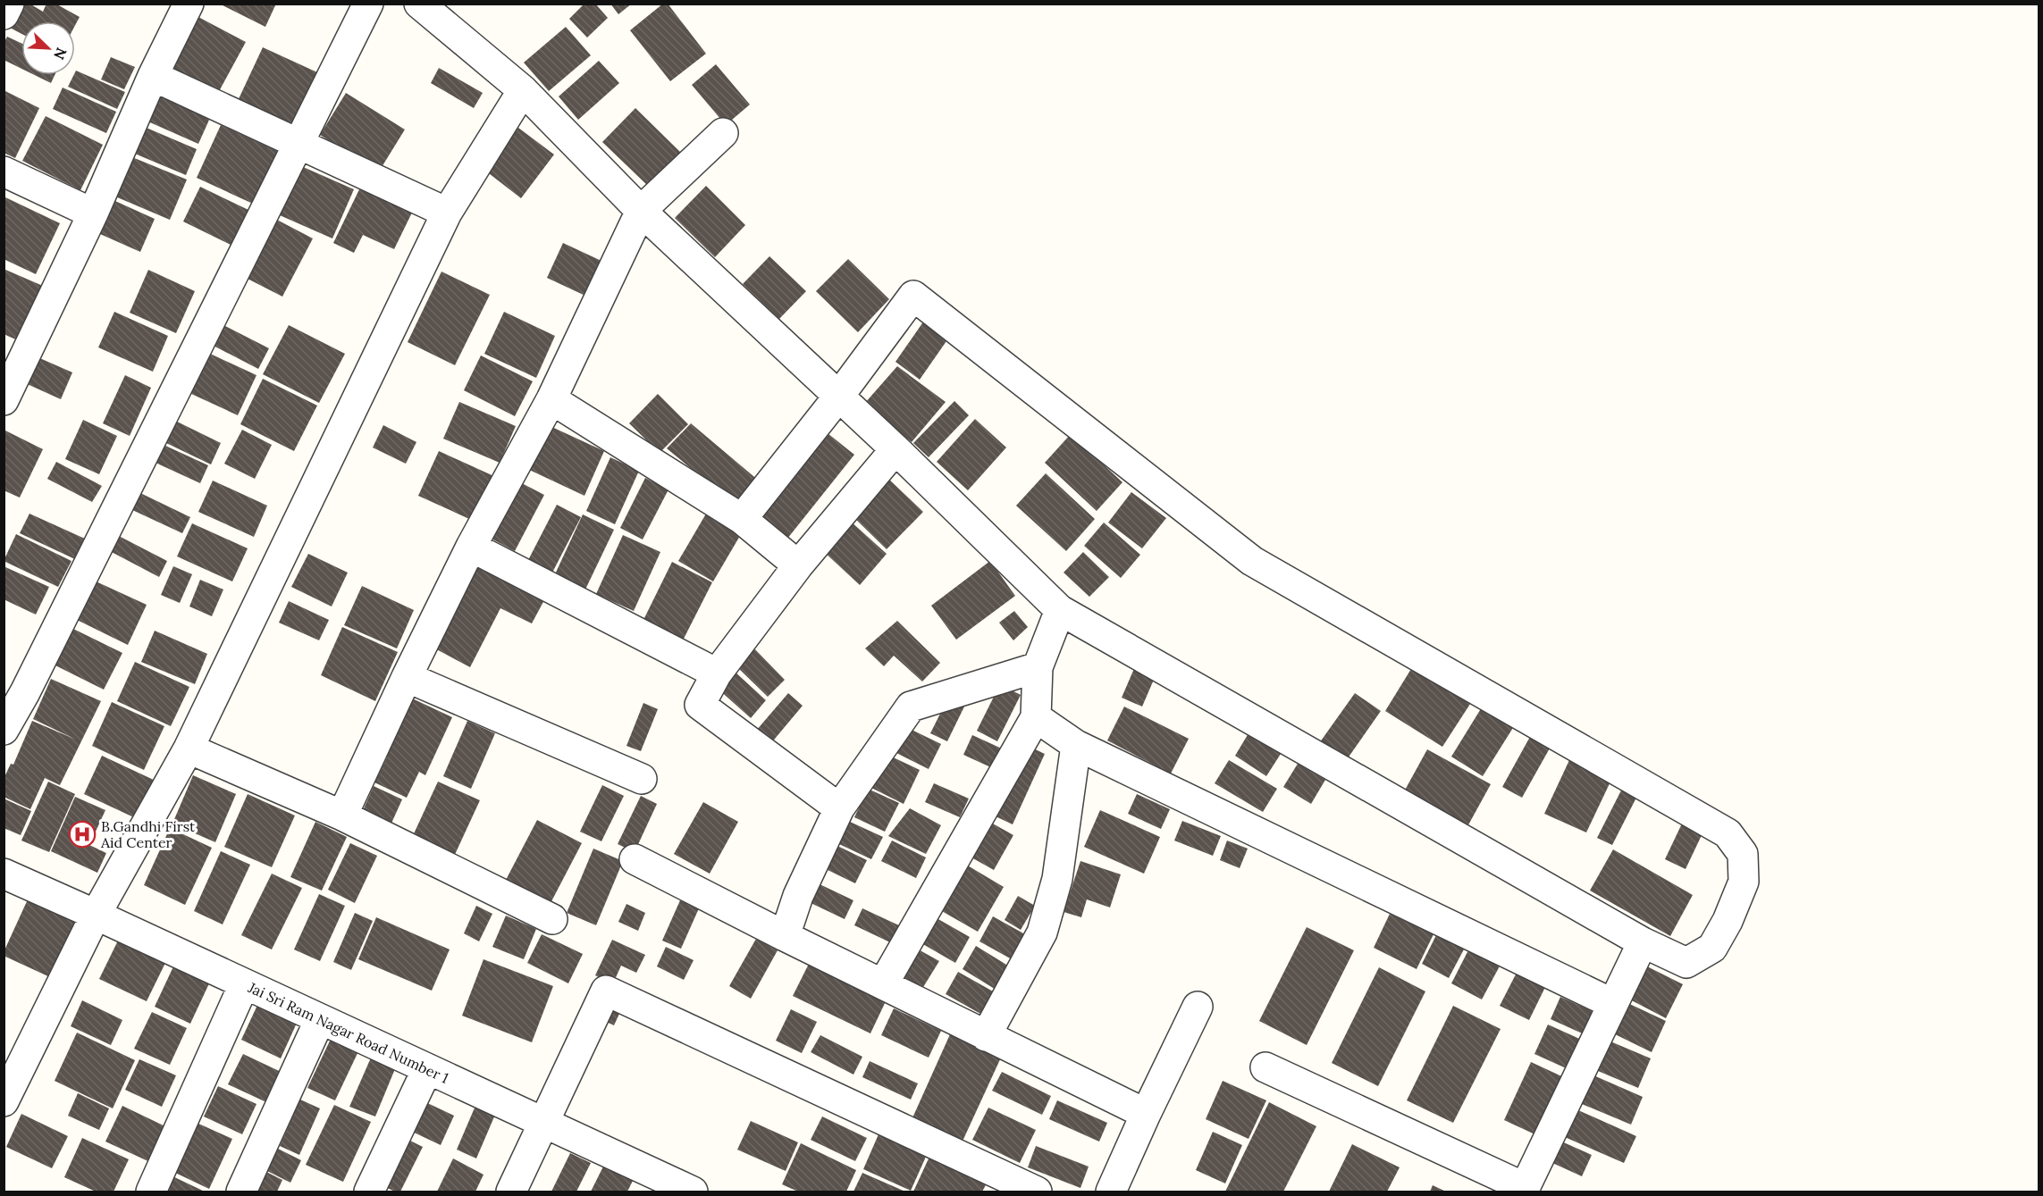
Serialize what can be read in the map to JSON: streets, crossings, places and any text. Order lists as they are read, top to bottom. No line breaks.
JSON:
{"streets":{"street":["Jai Sri Ram Nagar Road Number 1"]},"places":{"hospital":["B.Gandhi First Aid Center"]},"north":"bottom right"}
